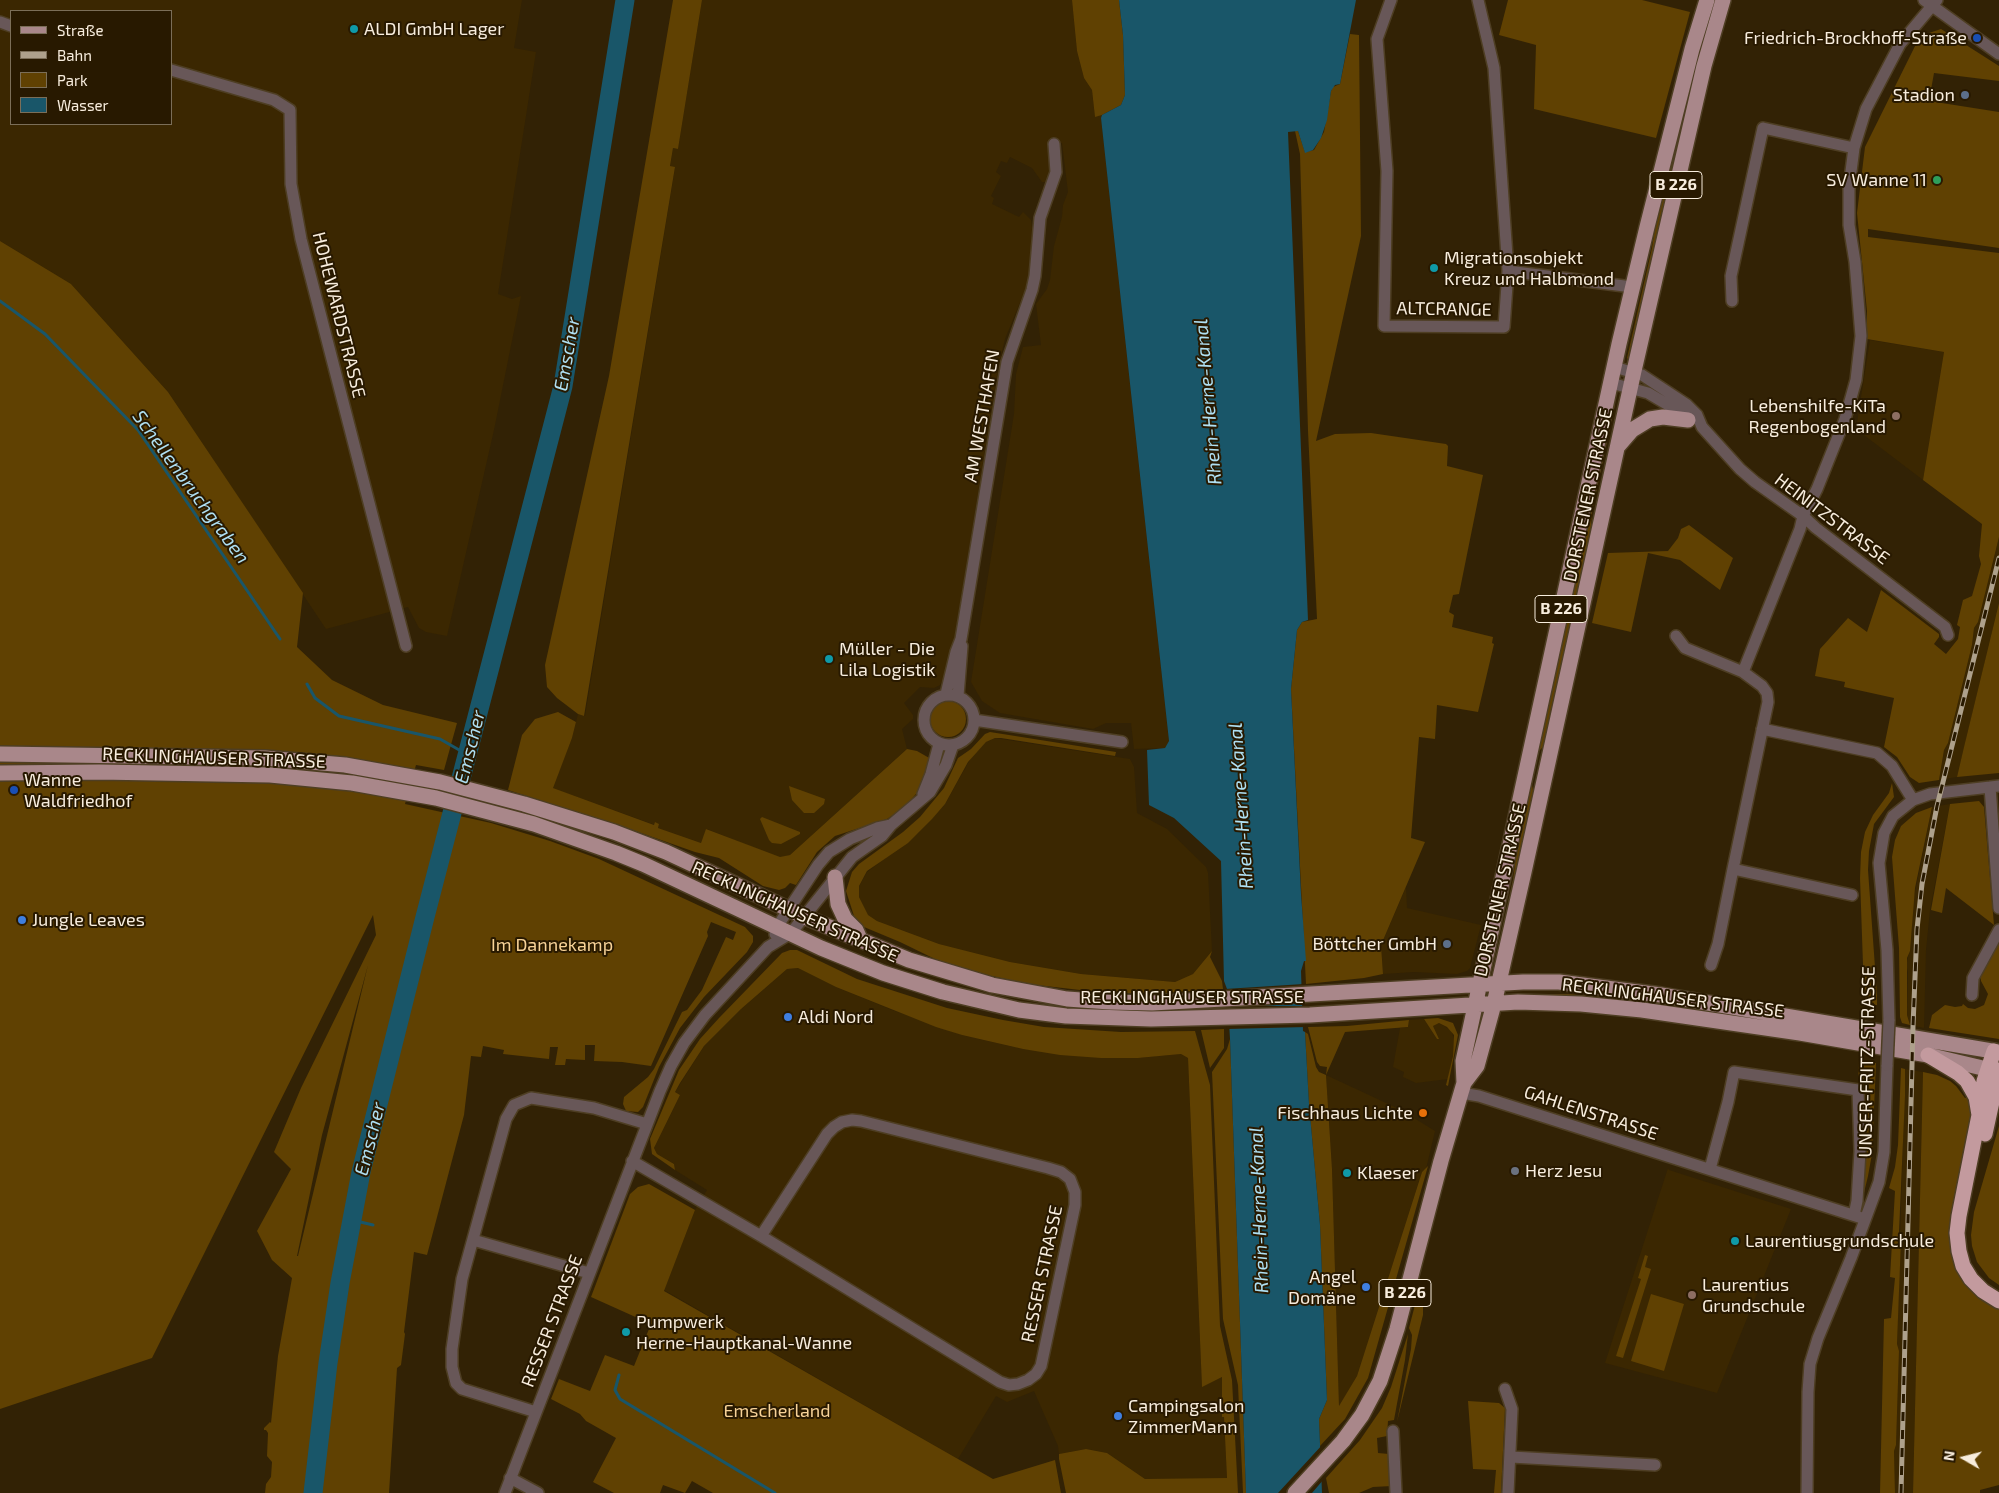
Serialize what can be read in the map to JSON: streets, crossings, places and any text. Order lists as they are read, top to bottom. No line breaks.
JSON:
{"streets":{"main road":["B 226","DORSTENER STRASSE","RECKLINGHAUSER STRASSE"],"street":["ALTCRANGE","HOHEWARDSTRASSE","AM WESTHAFEN","HEINITZSTRASSE","UNSER-FRITZ-STRASSE","GAHLENSTRASSE","RESSER STRASSE"]},"crossings":[["DORSTENER STRASSE","HEINITZSTRASSE"],["DORSTENER STRASSE","RECKLINGHAUSER STRASSE"],["DORSTENER STRASSE","GAHLENSTRASSE"],["RECKLINGHAUSER STRASSE","RESSER STRASSE"],["UNSER-FRITZ-STRASSE","GAHLENSTRASSE"]],"water":["Emscher","Rhein-Herne-Kanal","Schellenbruchgraben"],"parks":["Im Dannekamp","Emscherland"],"places":["ALDI GmbH Lager","Friedrich-Brockhoff-Straße","Stadion","SV Wanne 11","Migrationsobjekt Kreuz und Halbmond","Lebenshilfe-KiTa Regenbogenland","Müller - Die Lila Logistik","Wanne Waldfriedhof","Jungle Leaves","Böttcher GmbH","Aldi Nord","Fischhaus Lichte","Herz Jesu","Klaeser","Laurentiusgrundschule","Angel Domäne","Laurentius Grundschule","Pumpwerk Herne-Hauptkanal-Wanne","Campingsalon ZimmerMann"],"legend":["Straße","Bahn","Park","Wasser"],"north":"left"}
